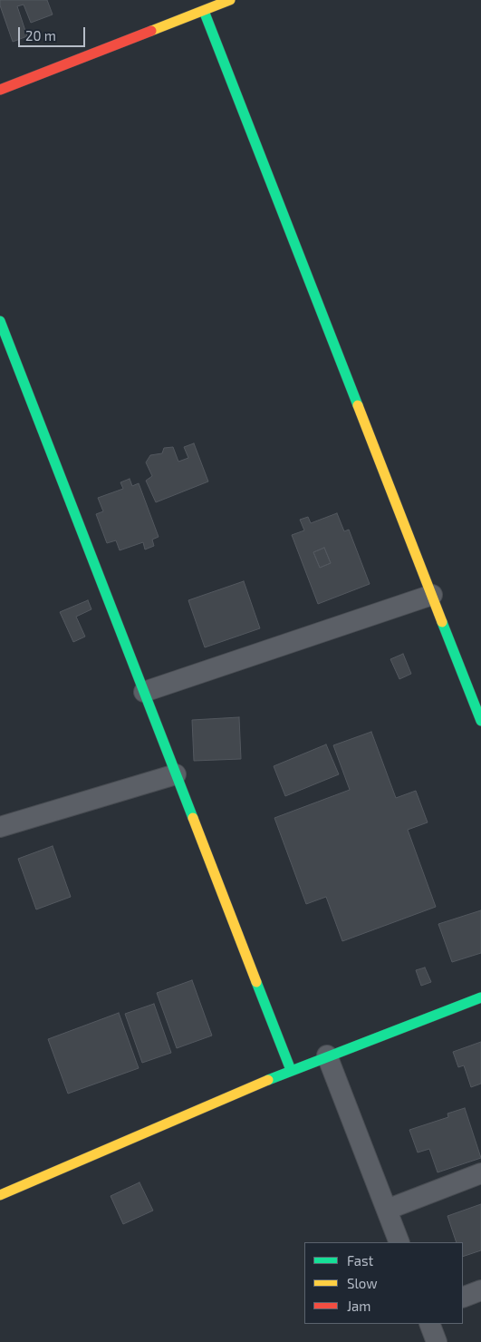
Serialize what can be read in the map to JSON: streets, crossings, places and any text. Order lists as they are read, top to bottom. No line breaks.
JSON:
{"legend":["Fast","Slow","Jam"],"scale_bar":"20 m"}
